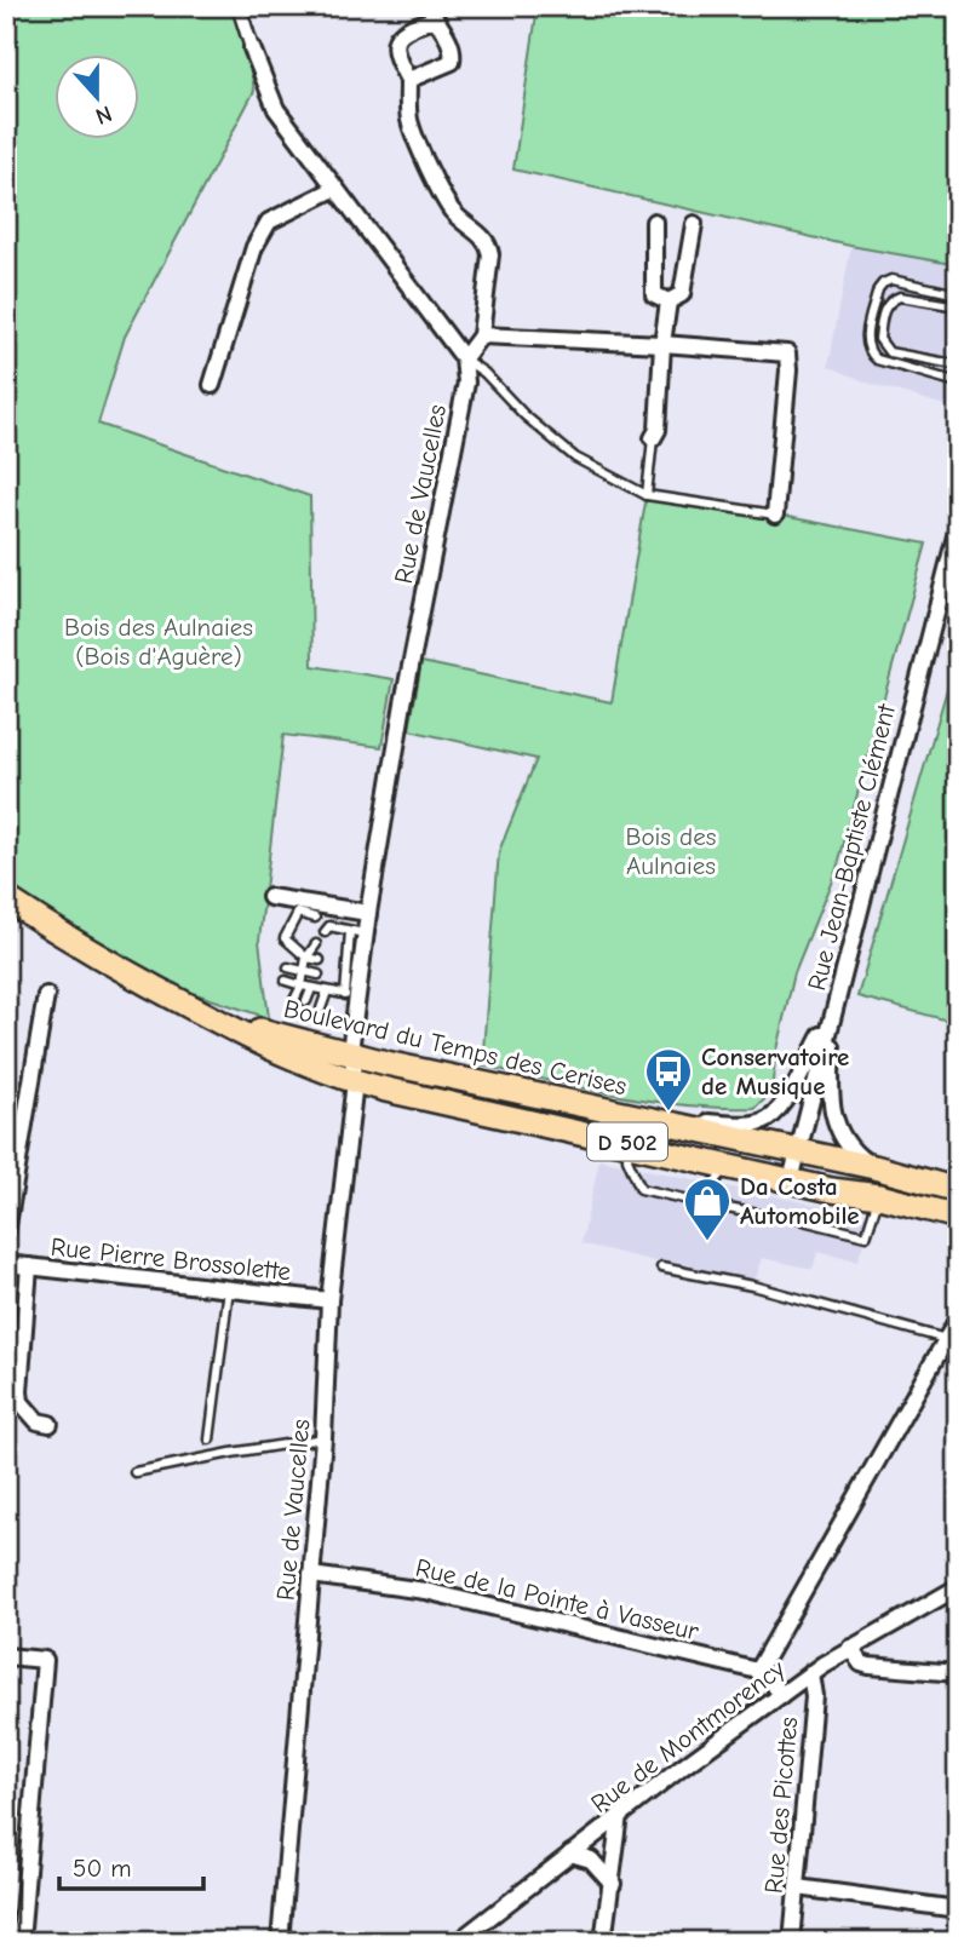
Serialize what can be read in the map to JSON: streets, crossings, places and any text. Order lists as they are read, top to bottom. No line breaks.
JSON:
{"streets":{"main road":["Boulevard du Temps des Cerises","D 502"],"street":["Rue de Vaucelles","Rue Jean-Baptiste Clément","Rue Pierre Brossolette","Rue de la Pointe à Vasseur","Rue de Montmorency","Rue des Picottes"]},"crossings":[["Rue de Vaucelles","Boulevard du Temps des Cerises"],["Rue de Vaucelles","Rue Pierre Brossolette"],["Rue de Vaucelles","Rue de la Pointe à Vasseur"],["Rue Jean-Baptiste Clément","Boulevard du Temps des Cerises"],["Rue de Montmorency","Rue des Picottes"]],"parks":["Bois des Aulnaies (Bois d'Aguère)","Bois des Aulnaies"],"places":{"bus stop":["Conservatoire de Musique"],"shop":["Da Costa Automobile"]},"scale_bar":"50 m","north":"bottom"}
